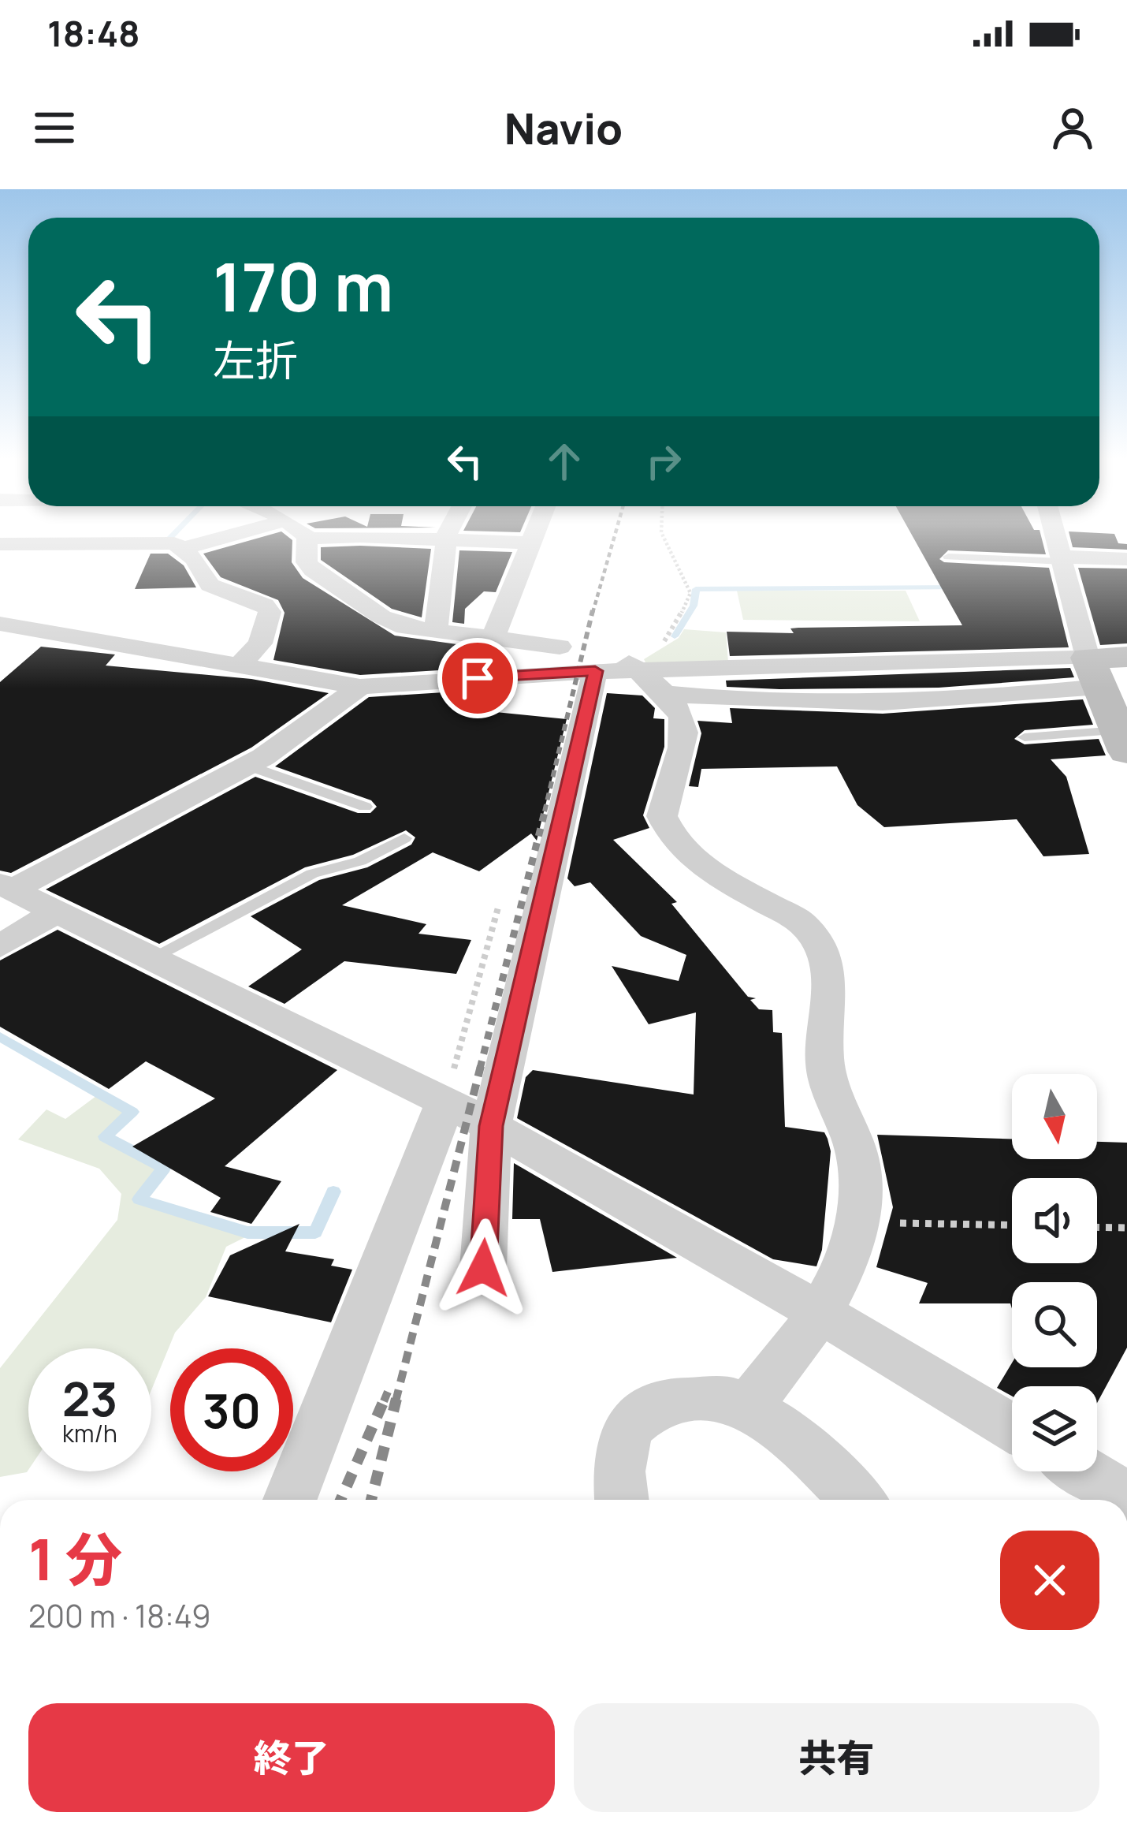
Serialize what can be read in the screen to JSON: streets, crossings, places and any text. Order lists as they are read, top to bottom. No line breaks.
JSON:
{"north":"bottom","page":{"status":"18:48","header":"Navio","turn":["170 m","左折"],"speed":"23 km/h","limit":"30","heading":["1 分","200 m · 18:49"],"buttons":["終了","共有"]}}
